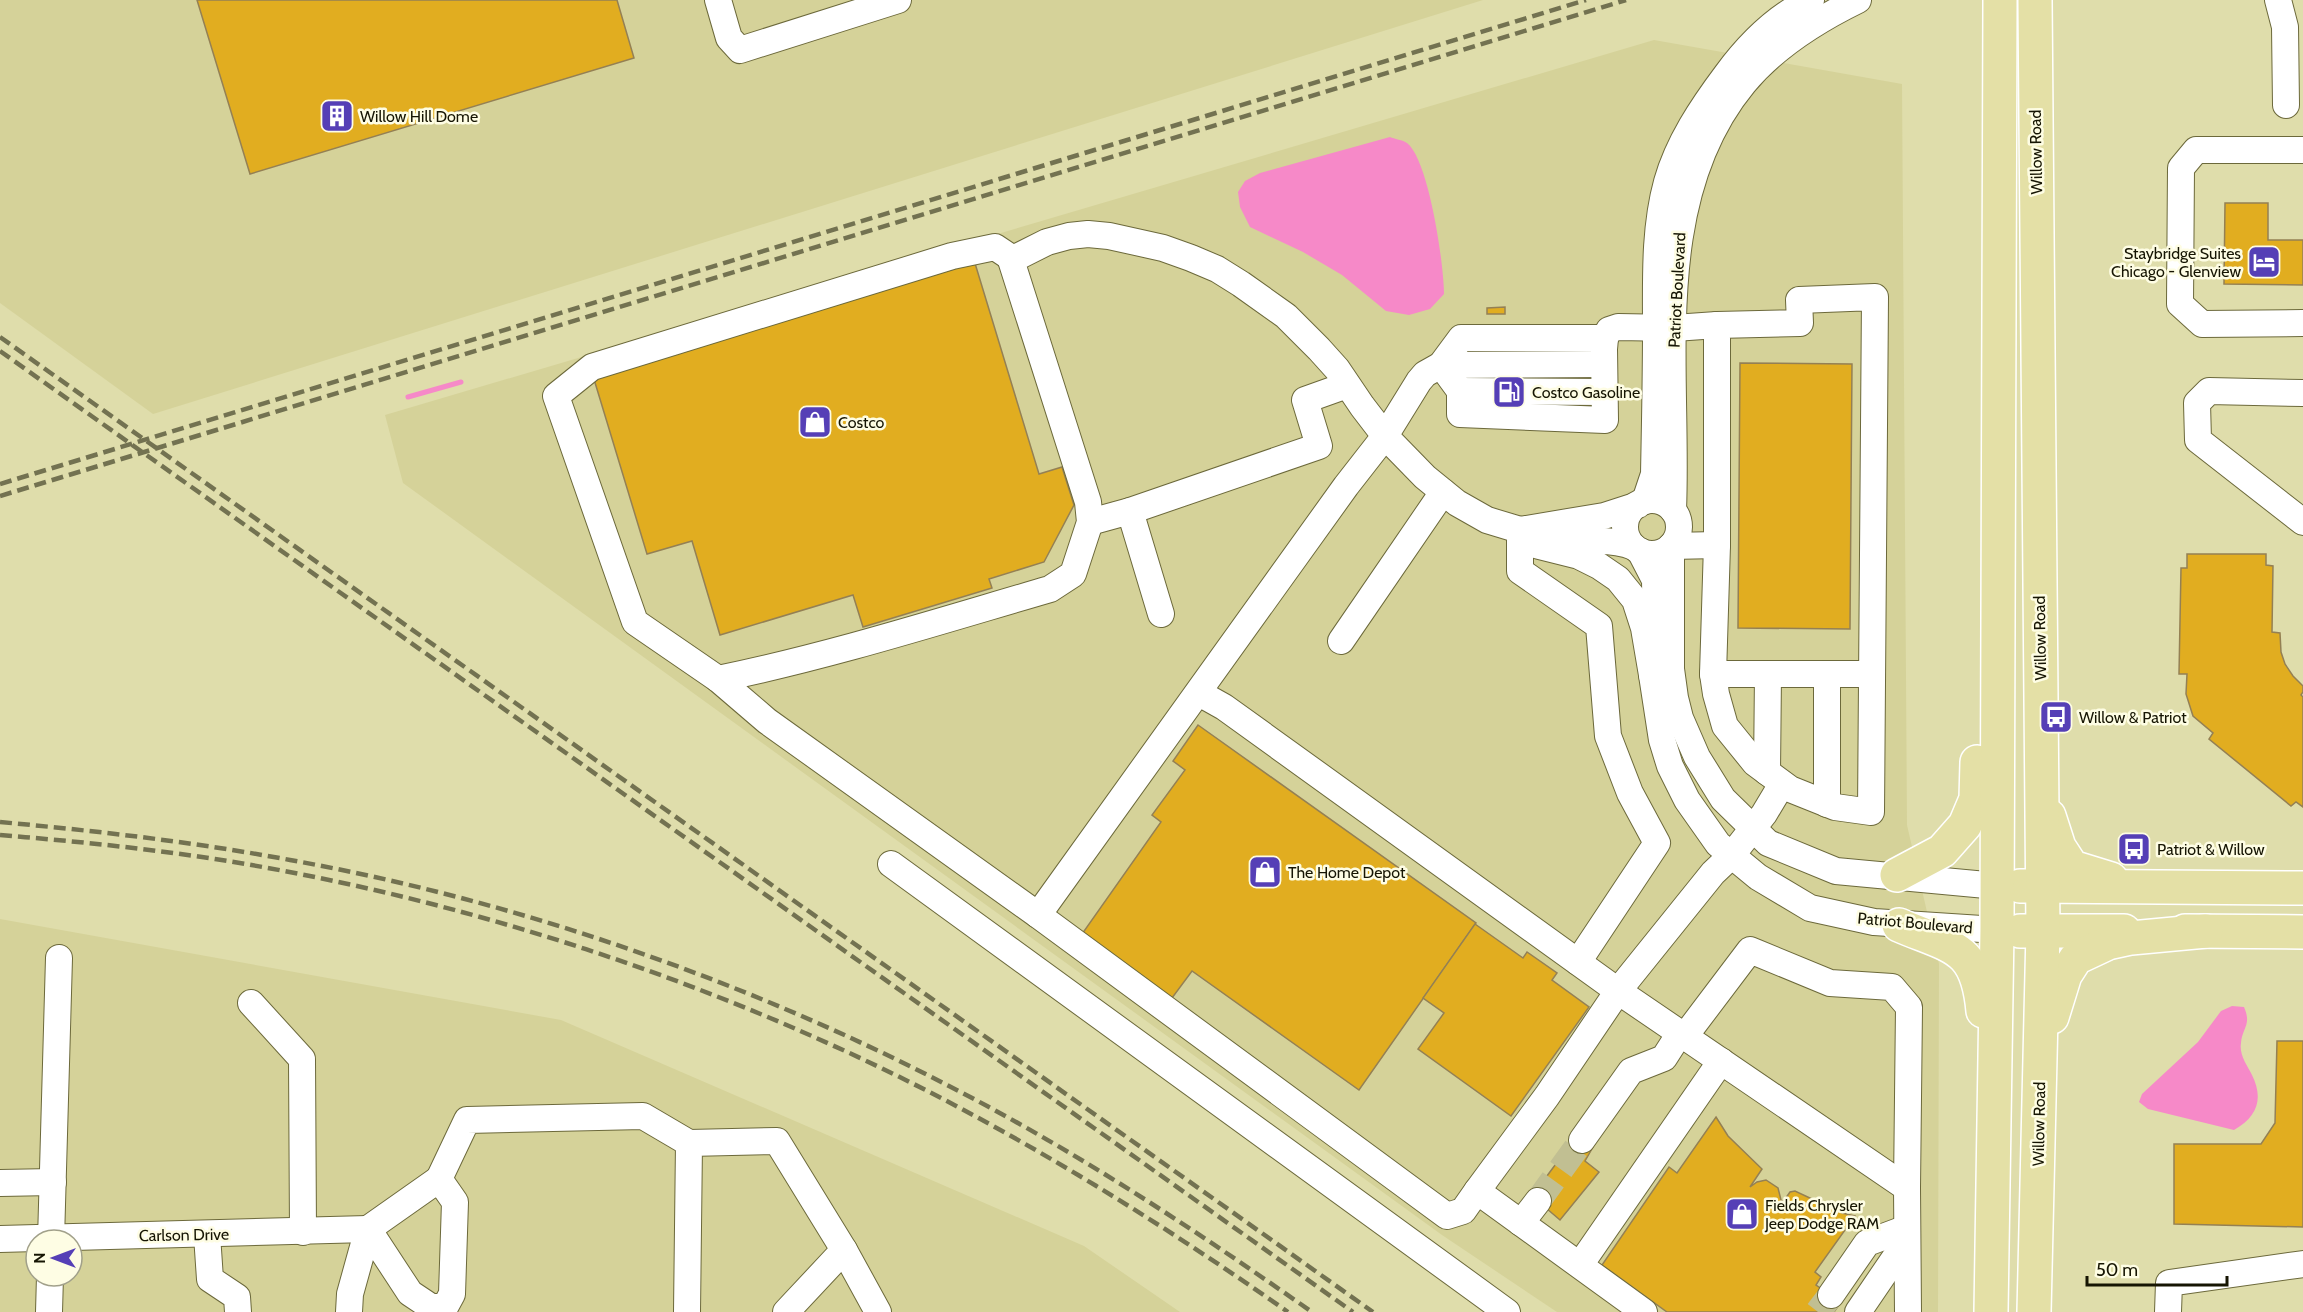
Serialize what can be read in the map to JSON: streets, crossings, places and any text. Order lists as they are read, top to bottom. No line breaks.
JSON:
{"streets":{"main road":["Willow Road","Patriot Boulevard"],"street":["Carlson Drive"]},"crossings":[["Willow Road","Patriot Boulevard"]],"places":{"building":["Willow Hill Dome"],"hotel":["Staybridge Suites Chicago - Glenview"],"fuel station":["Costco Gasoline"],"shop":["Costco","The Home Depot","Fields Chrysler Jeep Dodge RAM"],"bus stop":["Willow & Patriot","Patriot & Willow"]},"scale_bar":"50 m","north":"left"}
